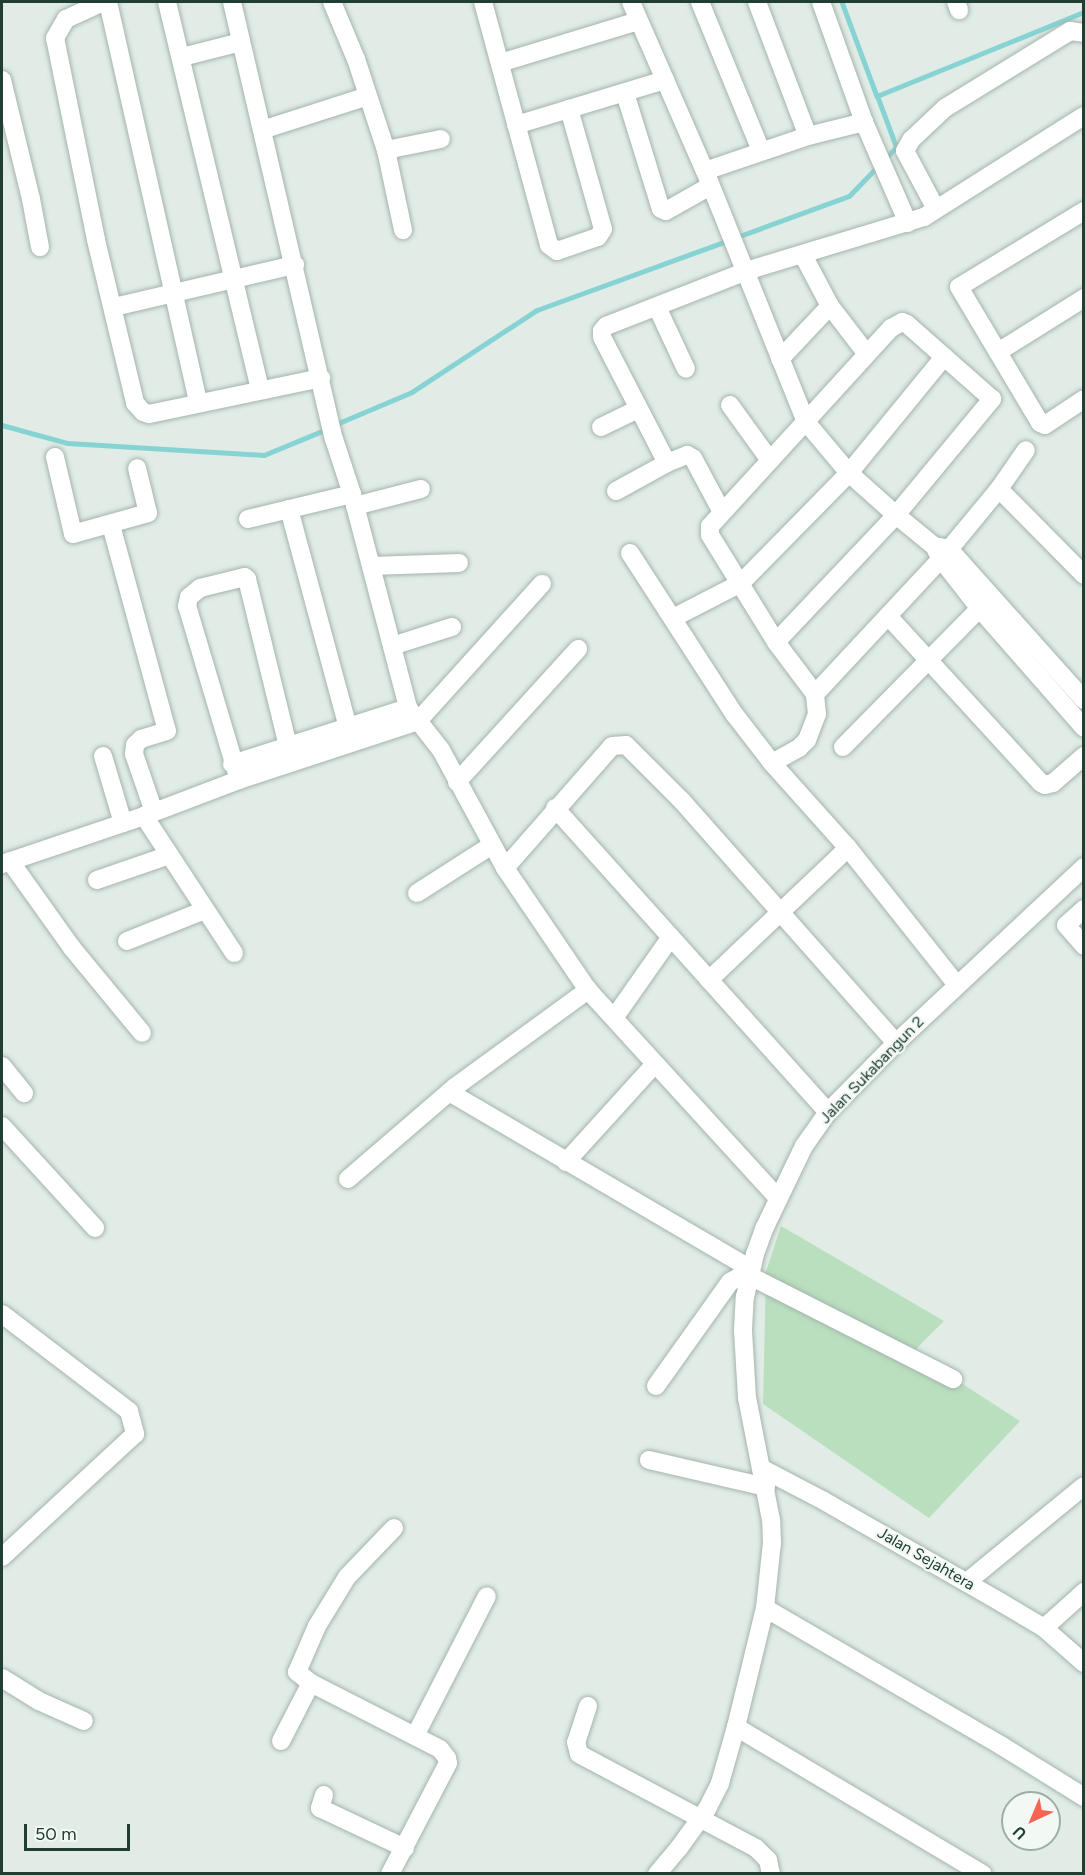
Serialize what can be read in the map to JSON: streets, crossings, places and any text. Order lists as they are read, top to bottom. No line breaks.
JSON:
{"streets":{"street":["Jalan Sukabangun 2","Jalan Sejahtera"]},"crossings":[["Jalan Sukabangun 2","Jalan Sejahtera"]],"scale_bar":"50 m","north":"bottom left"}
